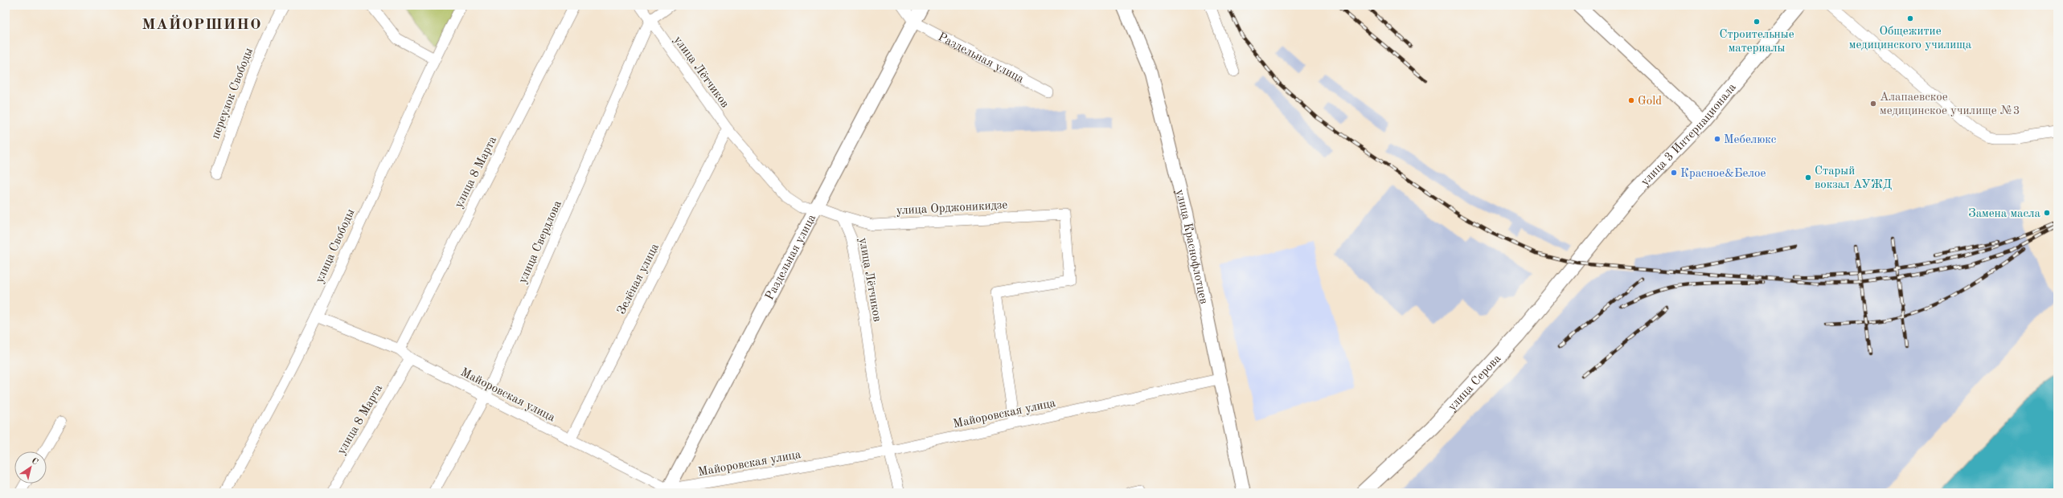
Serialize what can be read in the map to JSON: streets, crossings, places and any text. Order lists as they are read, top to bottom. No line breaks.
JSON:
{"streets":{"main road":["улица 3 Интернационала","улица Серова"],"street":["Раздельная улица","улица Лётчиков","переулок Свободы","улица 8 Марта","улица Орджоникидзе","улица Свердлова","улица Свободы","улица Краснофлотцев","Зелёная улица","Майоровская улица"]},"crossings":[["Раздельная улица","улица Лётчиков"],["Раздельная улица","Майоровская улица"],["улица Лётчиков","улица Орджоникидзе"],["улица Лётчиков","улица Свердлова"],["улица Лётчиков","Зелёная улица"],["улица Лётчиков","Майоровская улица"],["улица 3 Интернационала","улица Серова"],["улица 8 Марта","Майоровская улица"],["улица Орджоникидзе","Майоровская улица"],["улица Свердлова","Майоровская улица"],["улица Свободы","Майоровская улица"],["улица Краснофлотцев","Майоровская улица"],["Зелёная улица","Майоровская улица"]],"districts":["МАЙОРШИНО"],"places":["Общежитие медицинского училища","Строительные материалы","Gold","Алапаевское медицинское училище №3","Мебелюкс","Красное&Белое","Старый вокзал АУЖД","Замена масла"],"north":"top right"}
